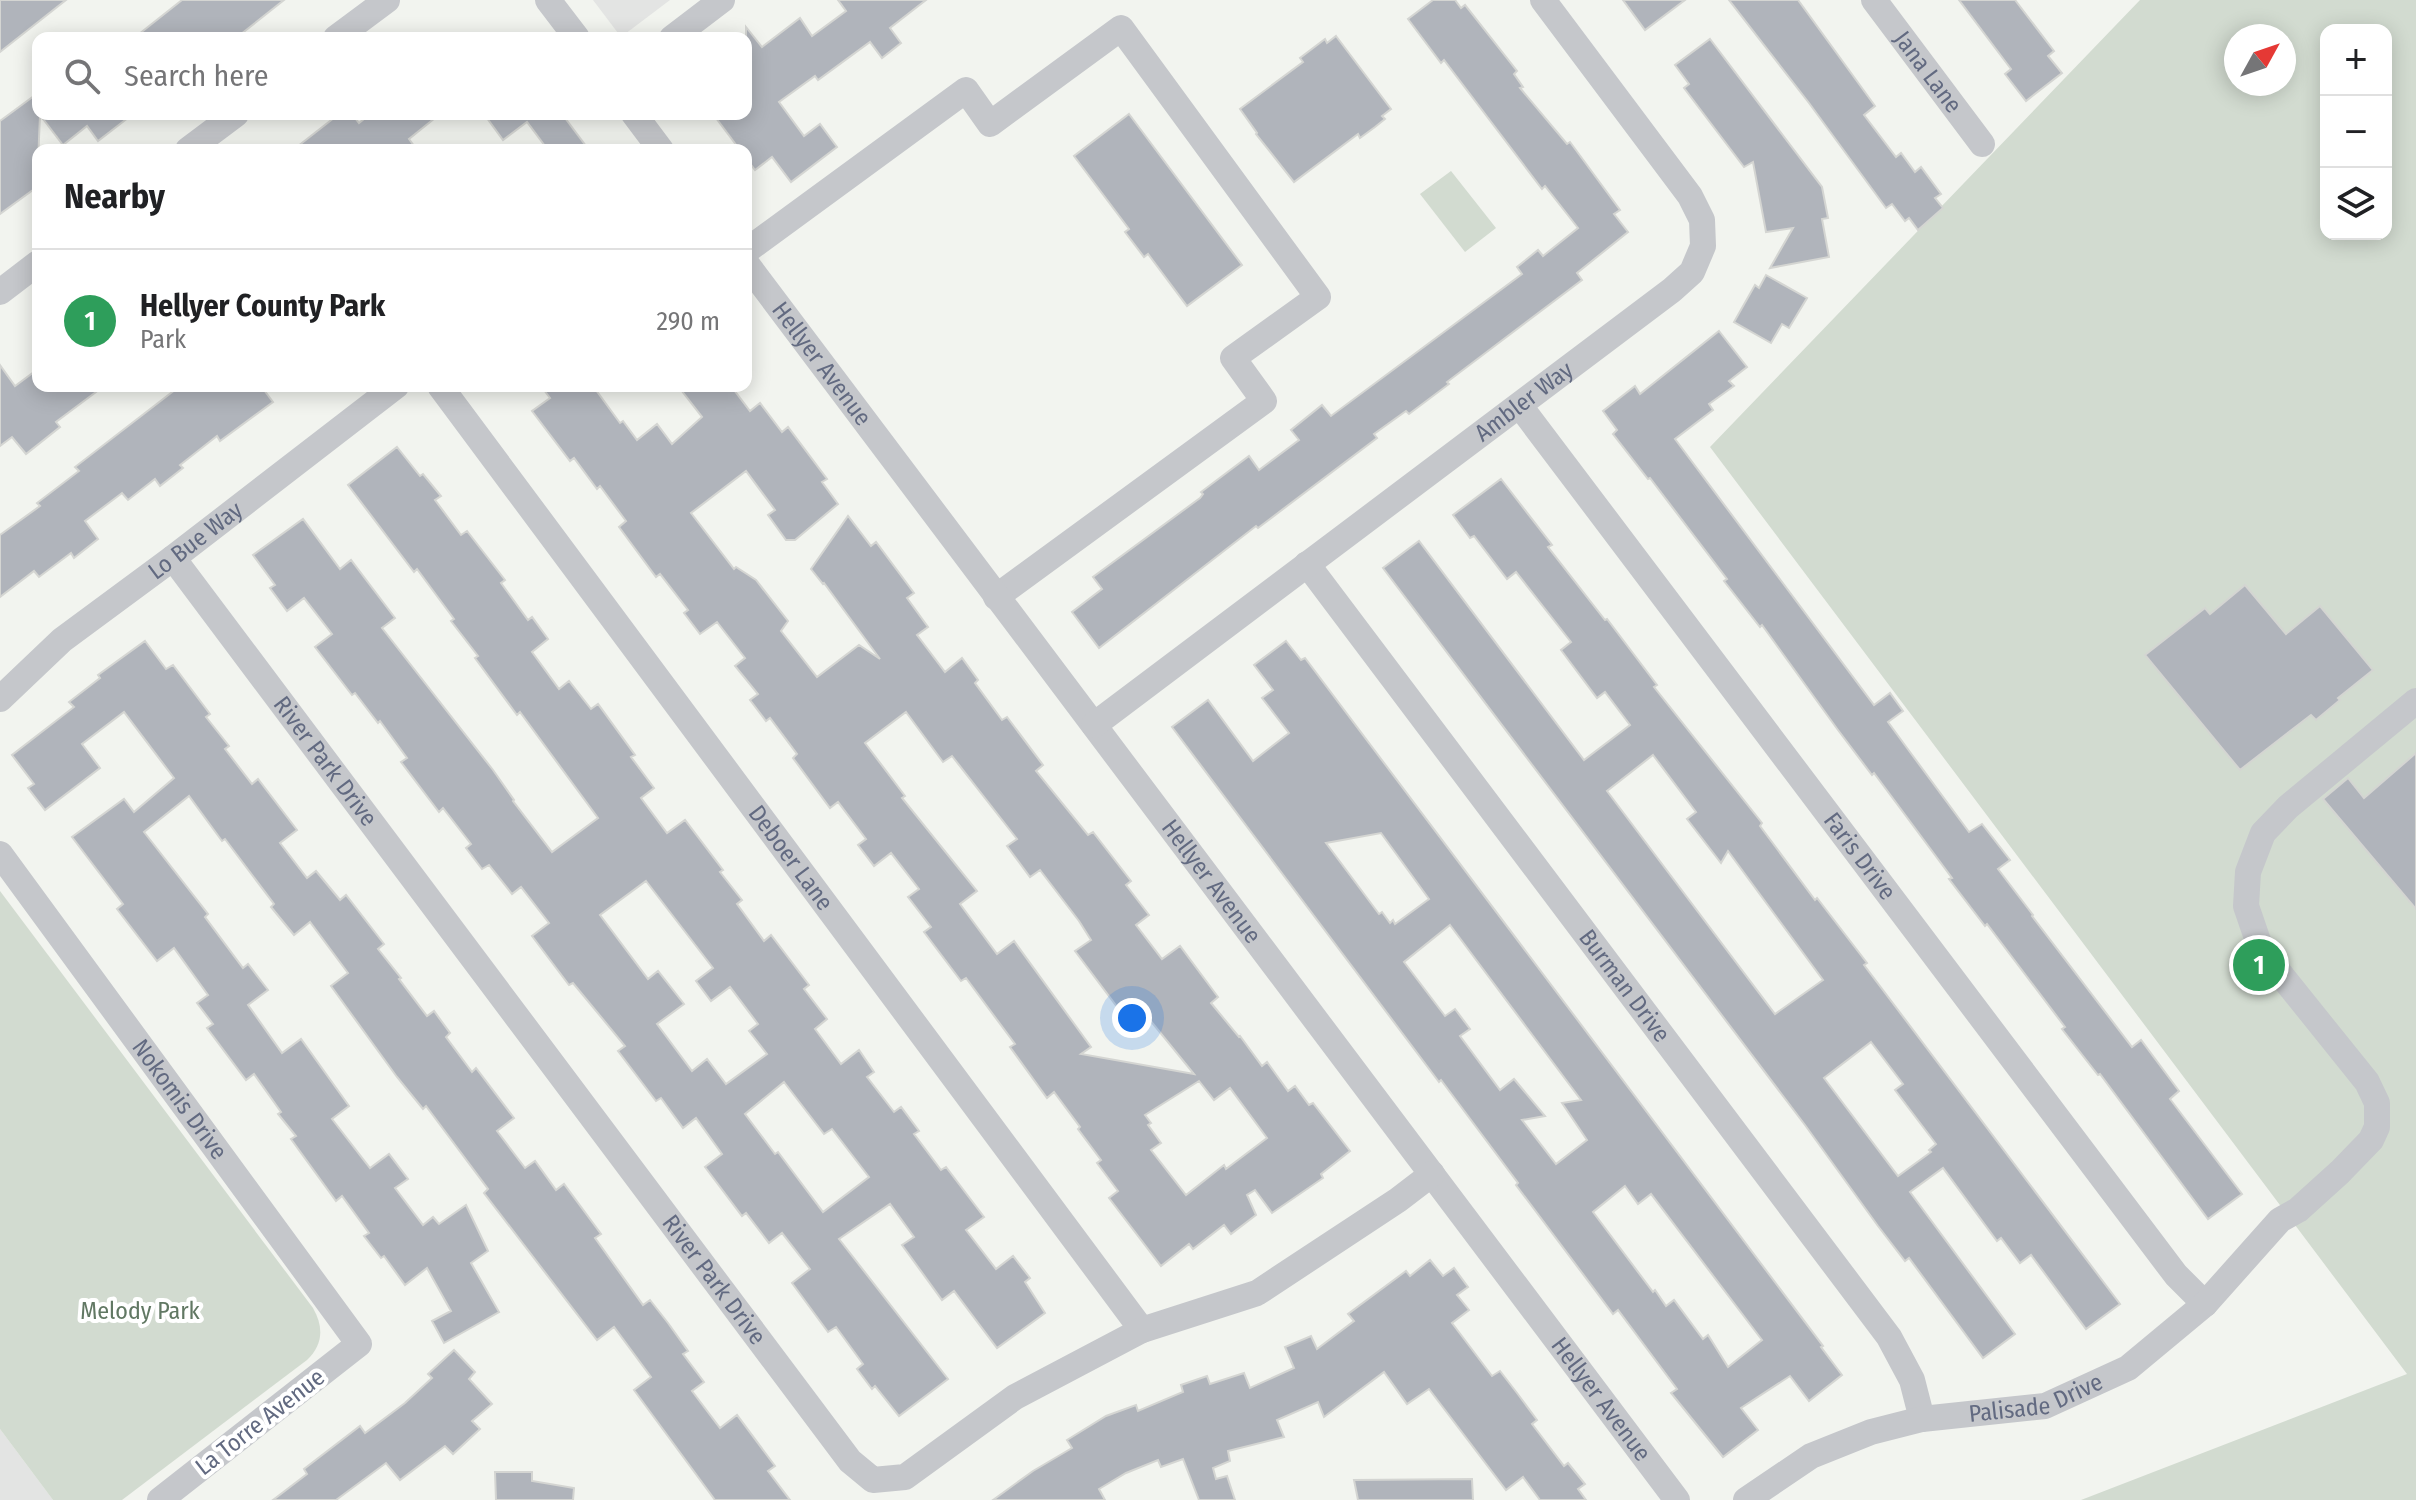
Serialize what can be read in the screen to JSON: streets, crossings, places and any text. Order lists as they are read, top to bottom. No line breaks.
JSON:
{"streets":{"street":["Jana Lane","Hellyer Avenue","Ambler Way","Lo Bue Way","River Park Drive","Faris Drive","Deboer Lane","Burman Drive","Nokomis Drive","Palisade Drive","La Torre Avenue"]},"crossings":[["Hellyer Avenue","Ambler Way"],["Hellyer Avenue","River Park Drive"],["Ambler Way","Faris Drive"],["Ambler Way","Burman Drive"],["Lo Bue Way","River Park Drive"],["River Park Drive","Deboer Lane"],["Faris Drive","Palisade Drive"],["Burman Drive","Palisade Drive"],["Nokomis Drive","La Torre Avenue"]],"parks":["Melody Park"],"north":"top right","page":{"map_buttons":["+","−"],"search":"Search here","heading":"Nearby","list":[{"mark":"1","name":"Hellyer County Park","note":"Park","value":"290 m"}],"pins":"1"}}
